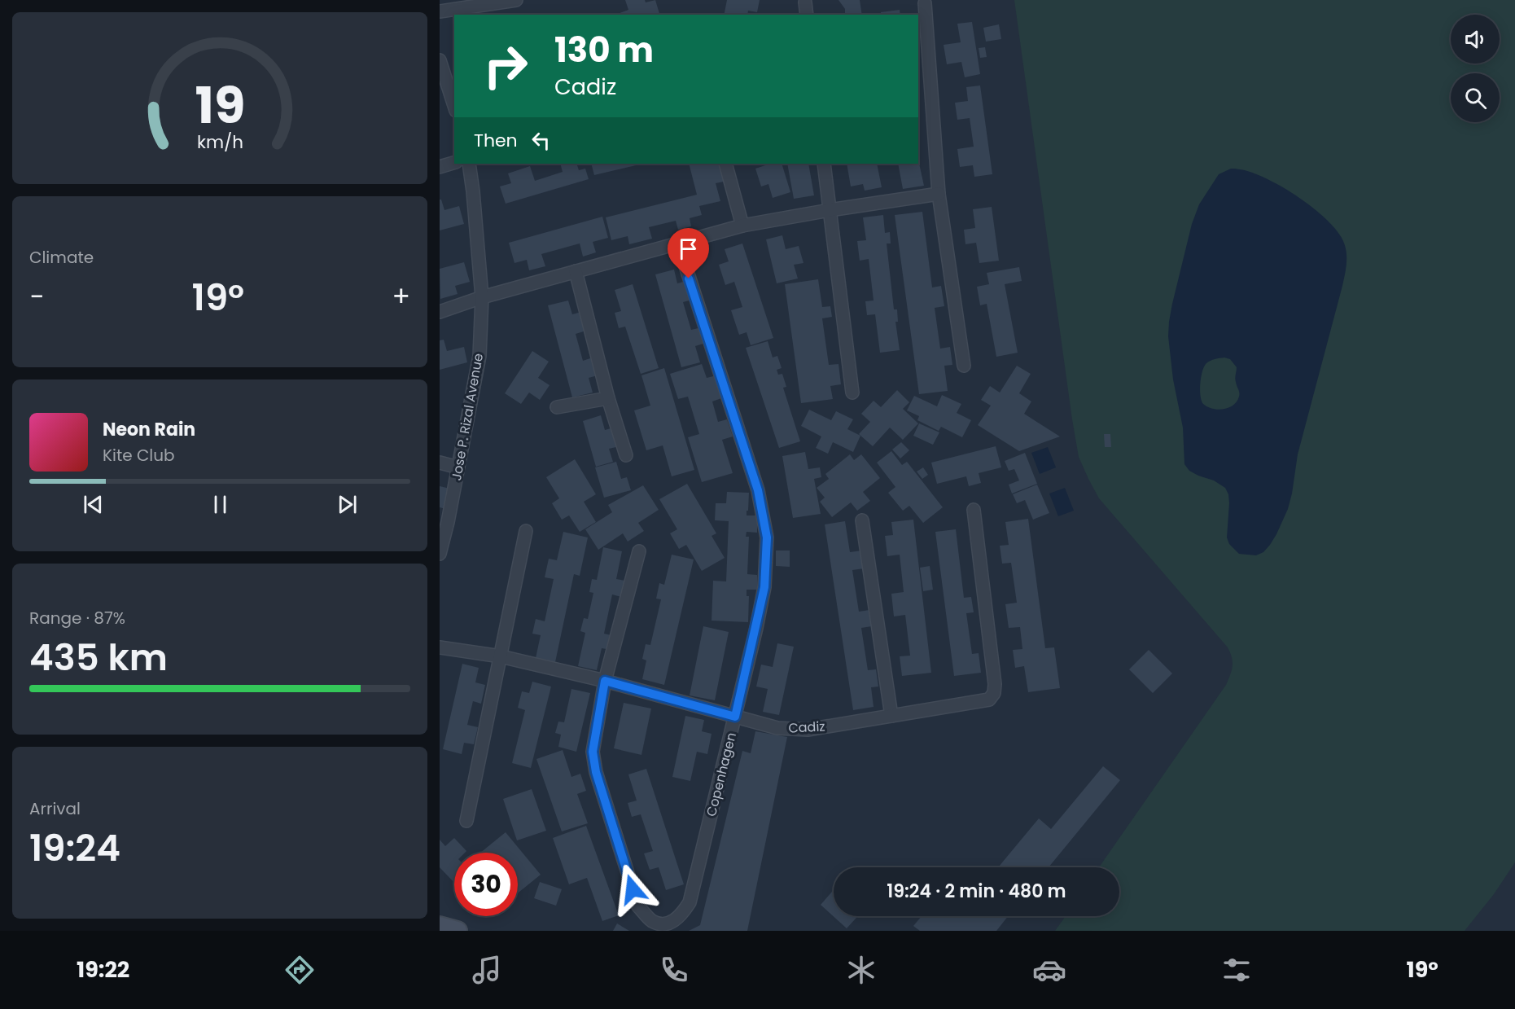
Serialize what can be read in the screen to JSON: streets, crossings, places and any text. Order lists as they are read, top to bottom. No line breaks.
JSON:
{"streets":{"street":["Jose P. Rizal Avenue","Cadiz","Copenhagen"]},"crossings":[["Cadiz","Copenhagen"]],"page":{"turn":["130 m","Cadiz"],"then":"Then","tile":["Climate",["Range · 87%","435 km"],["Arrival","19:24"]],"heat":["−","19°","+"],"song":["Neon Rain","Kite Club"],"limit":"30","trip":"19:24 · 2 min · 480 m","tabs":["19:22","19°"],"gauge":["19","km/h"]}}
